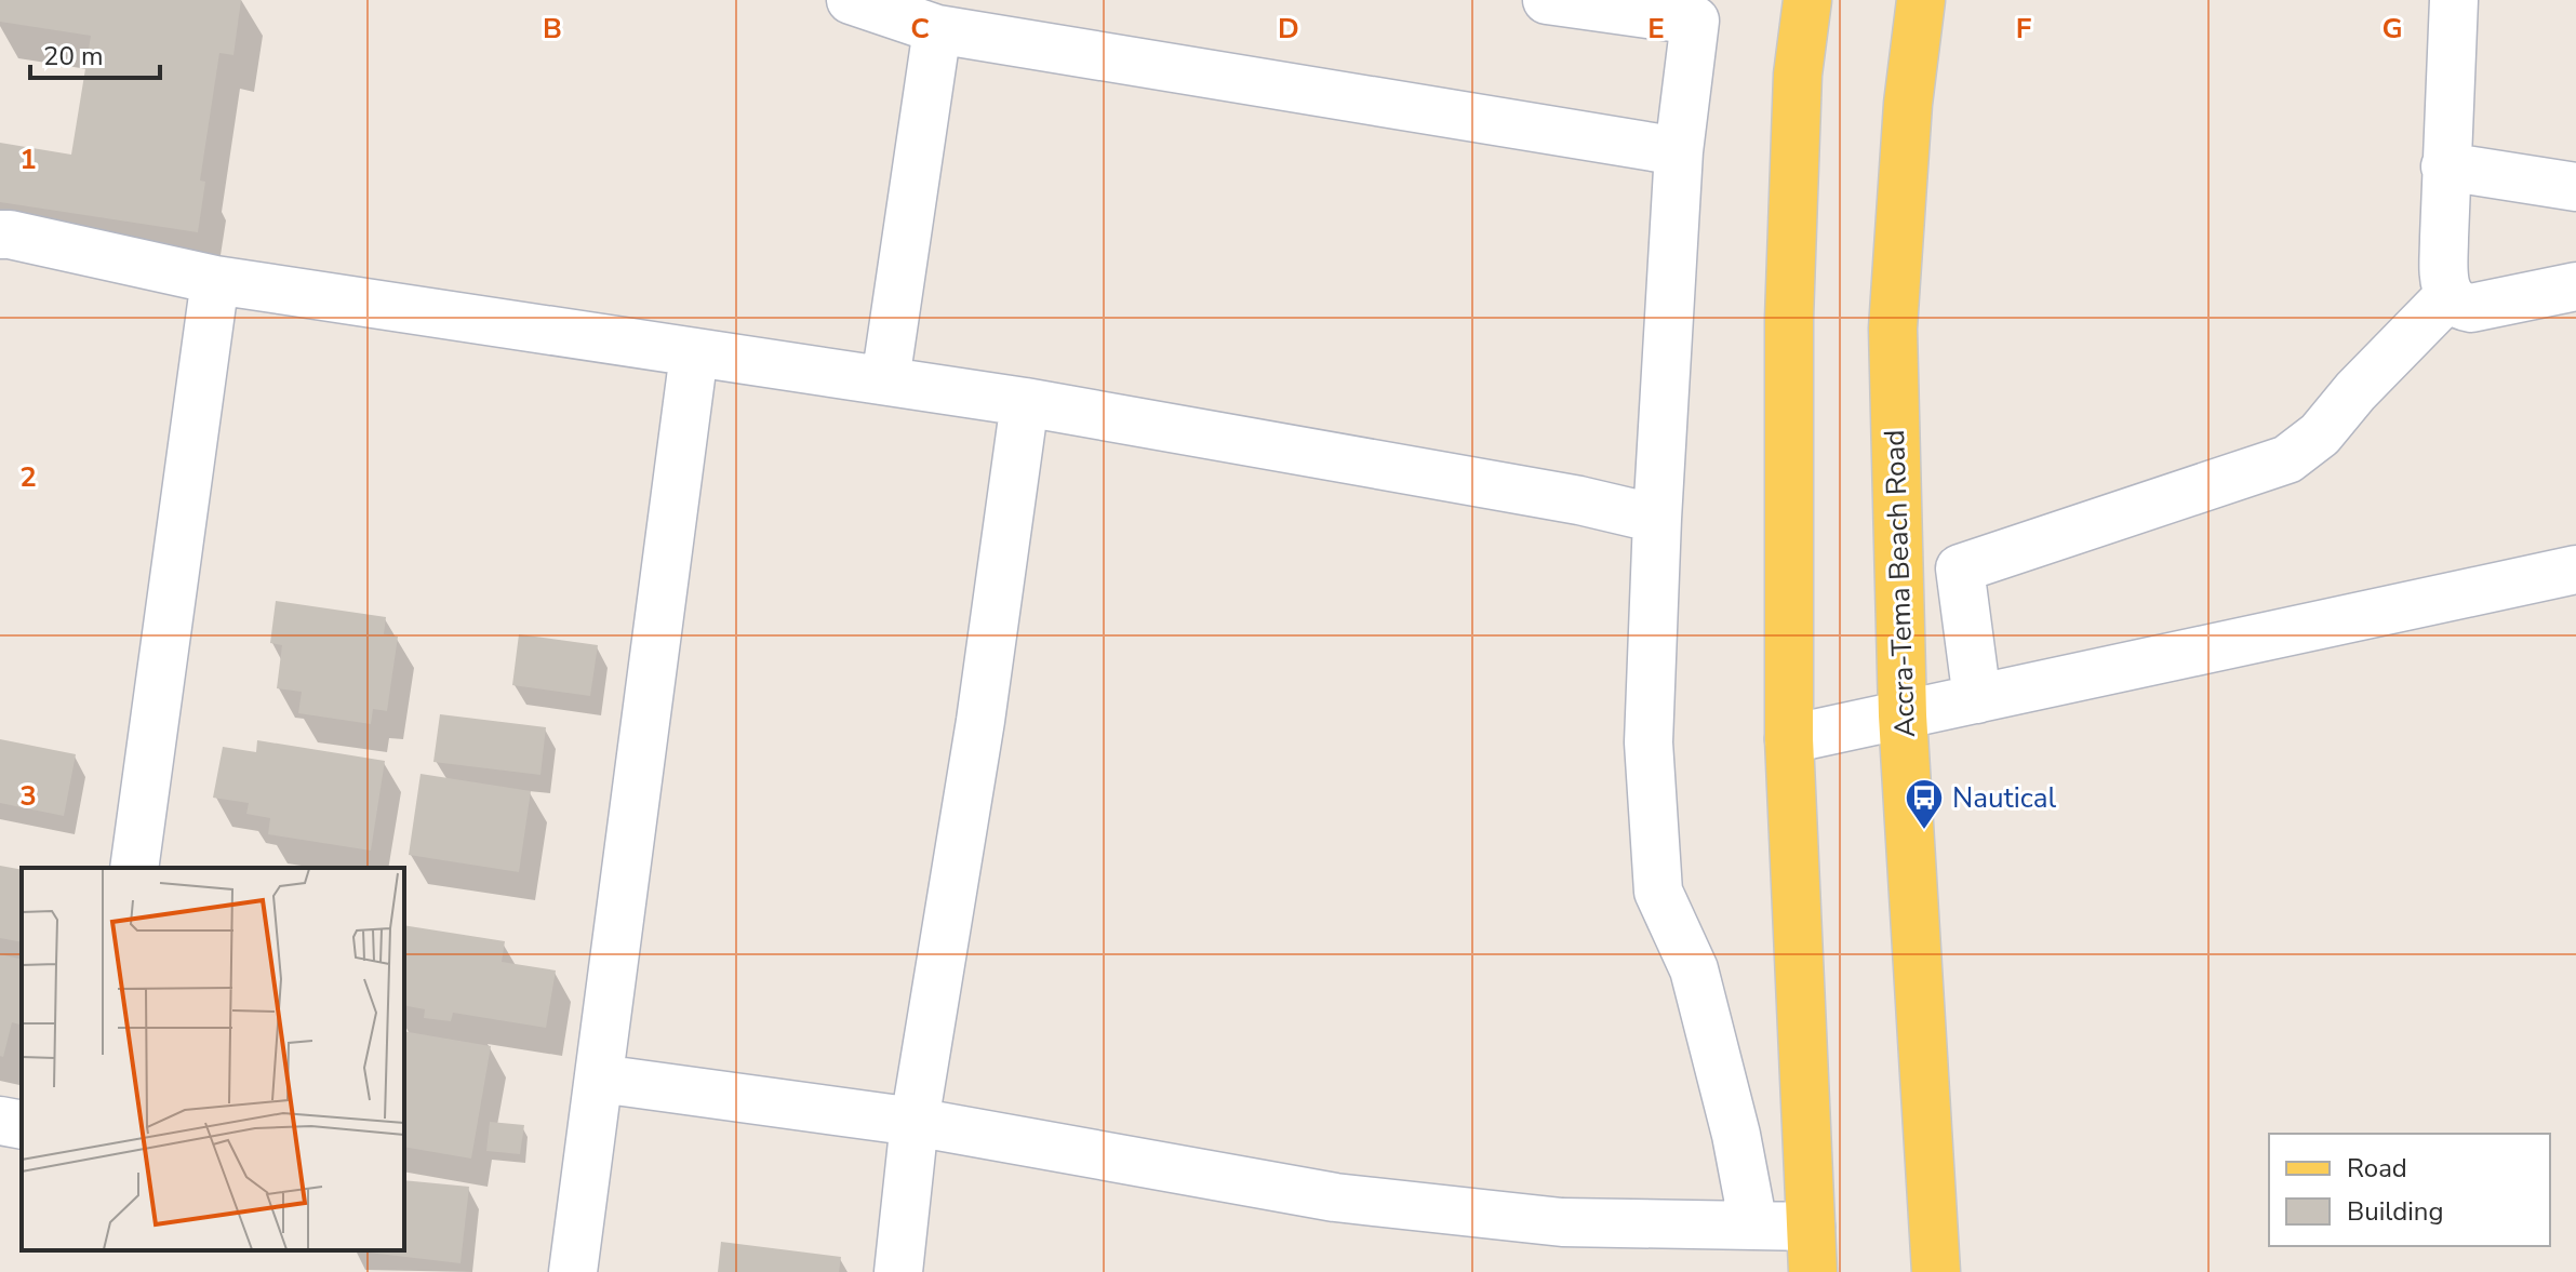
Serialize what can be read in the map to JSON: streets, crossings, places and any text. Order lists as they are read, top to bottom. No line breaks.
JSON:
{"streets":{"main road":["Accra-Tema Beach Road"]},"places":{"bus stop":["Nautical"]},"legend":["Road","Building"],"scale_bar":"20 m","grid":{"columns":["B","C","D","E","F","G"],"rows":["1","2","3"]}}
